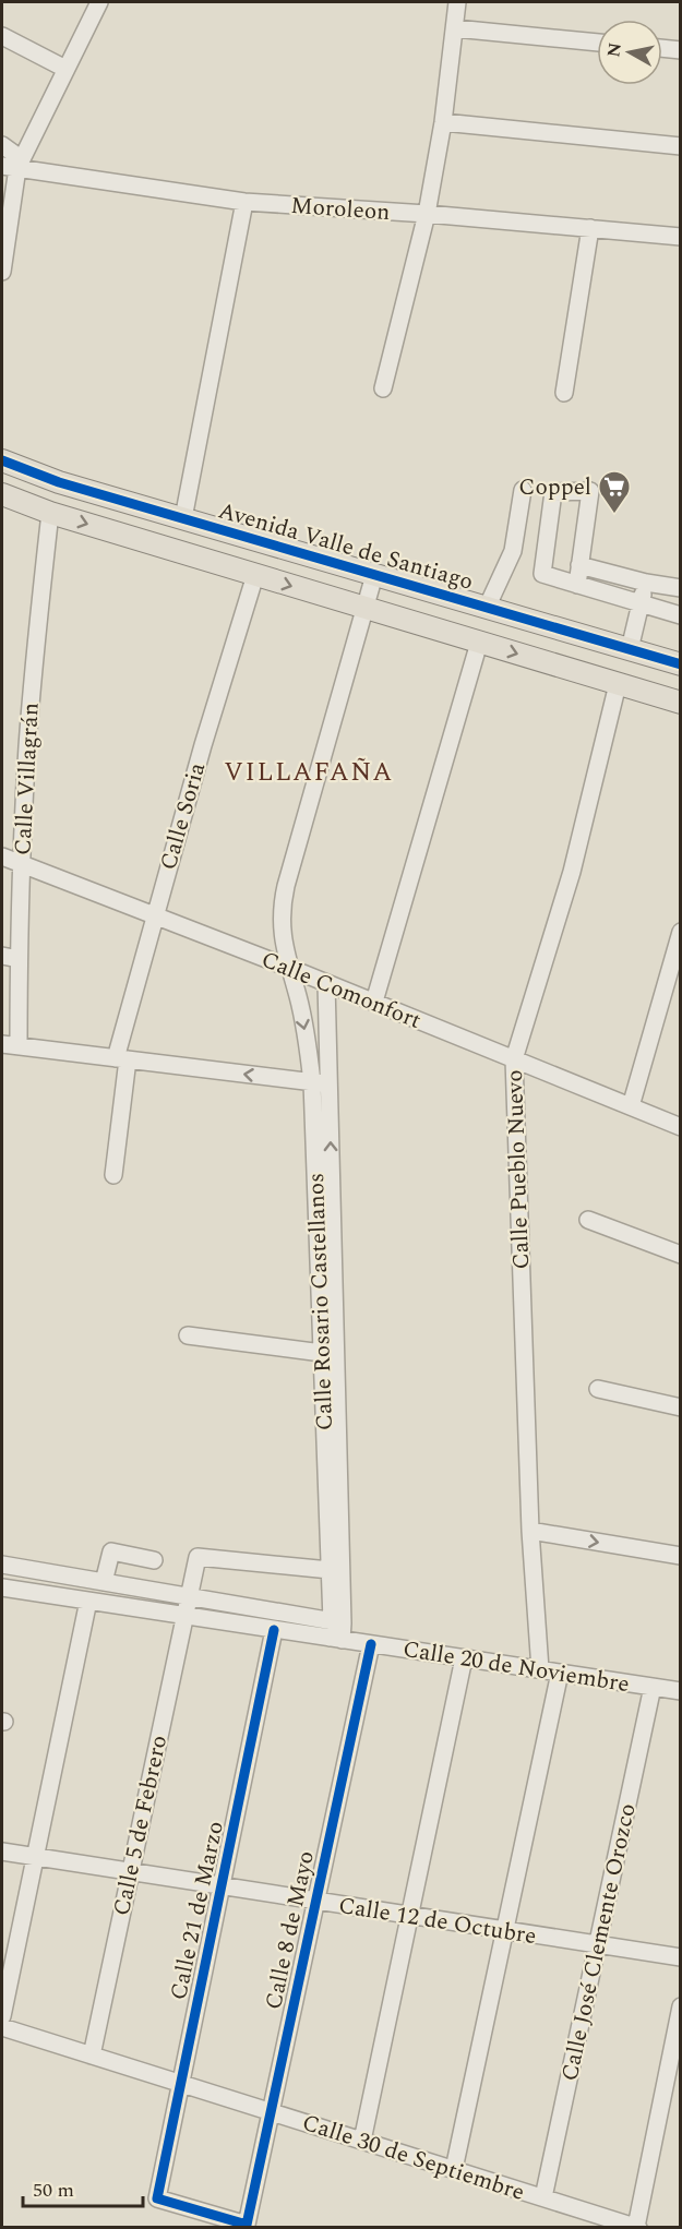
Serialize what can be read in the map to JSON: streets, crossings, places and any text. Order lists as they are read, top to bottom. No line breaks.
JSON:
{"streets":{"main road":["Avenida Valle de Santiago"],"street":["Moroleon","Calle Villagrán","Calle Soria","Calle Comonfort","Calle Pueblo Nuevo","Calle Rosario Castellanos","Calle 20 de Noviembre","Calle 5 de Febrero","Calle 21 de Marzo","Calle 12 de Octubre","Calle 8 de Mayo","Calle José Clemente Orozco","Calle 30 de Septiembre"]},"crossings":[["Avenida Valle de Santiago","Calle Rosario Castellanos"],["Calle Villagrán","Calle Comonfort"],["Calle Soria","Calle Comonfort"],["Calle Comonfort","Calle Pueblo Nuevo"],["Calle Comonfort","Calle Rosario Castellanos"],["Calle Pueblo Nuevo","Calle 20 de Noviembre"],["Calle Rosario Castellanos","Calle 20 de Noviembre"],["Calle Rosario Castellanos","Calle 5 de Febrero"],["Calle 20 de Noviembre","Calle 5 de Febrero"],["Calle 20 de Noviembre","Calle 21 de Marzo"],["Calle 20 de Noviembre","Calle 8 de Mayo"],["Calle 20 de Noviembre","Calle José Clemente Orozco"],["Calle 5 de Febrero","Calle 12 de Octubre"],["Calle 5 de Febrero","Calle 30 de Septiembre"],["Calle 21 de Marzo","Calle 12 de Octubre"],["Calle 21 de Marzo","Calle 8 de Mayo"],["Calle 21 de Marzo","Calle 30 de Septiembre"],["Calle 12 de Octubre","Calle 8 de Mayo"],["Calle 12 de Octubre","Calle José Clemente Orozco"],["Calle 8 de Mayo","Calle 30 de Septiembre"],["Calle José Clemente Orozco","Calle 30 de Septiembre"]],"districts":["VILLAFAÑA"],"places":{"supermarket":["Coppel"]},"scale_bar":"50 m","north":"left"}
